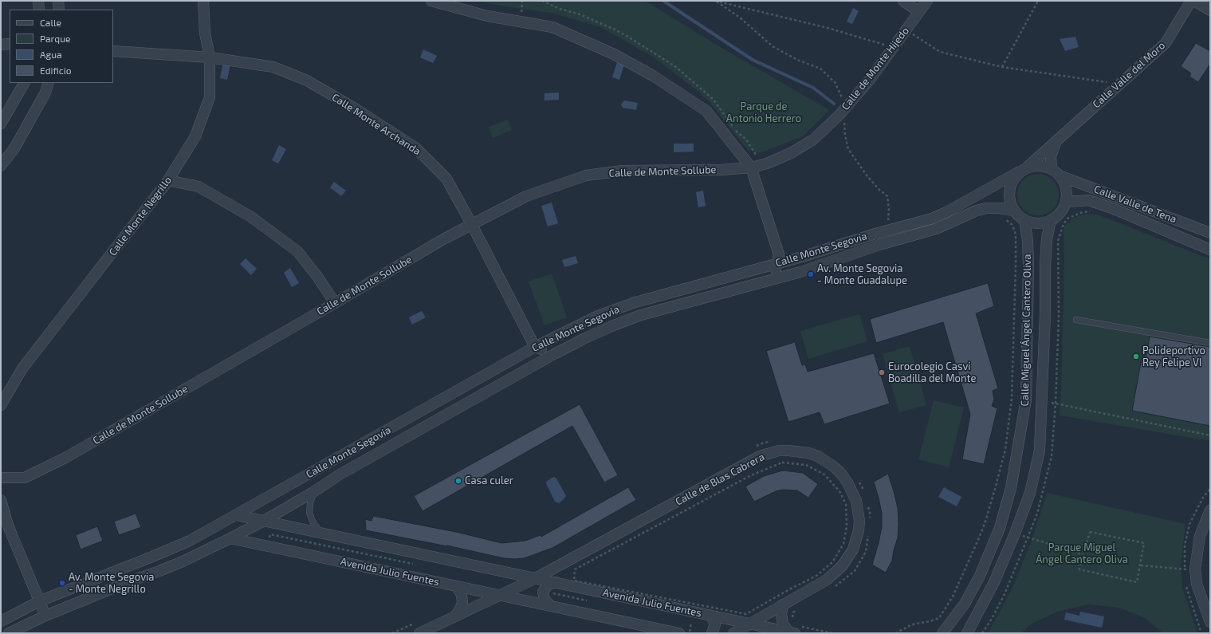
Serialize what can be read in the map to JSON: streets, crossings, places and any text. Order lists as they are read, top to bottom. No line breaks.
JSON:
{"streets":{"street":["Calle de Monte Hijedo","Calle Valle del Moro","Calle Monte Archanda","Calle de Monte Sollube","Calle Valle de Tena","Calle Monte Negrillo","Calle Monte Segovia","Calle Miguel Ángel Cantero Oliva","Calle de Blas Cabrera","Avenida Julio Fuentes"]},"crossings":[["Calle de Monte Hijedo","Calle de Monte Sollube"],["Calle Valle del Moro","Calle Valle de Tena"],["Calle Valle del Moro","Calle Monte Segovia"],["Calle Valle del Moro","Calle Miguel Ángel Cantero Oliva"],["Calle Monte Archanda","Calle de Monte Sollube"],["Calle Monte Archanda","Calle Monte Negrillo"],["Calle Monte Archanda","Calle Monte Segovia"],["Calle Valle de Tena","Calle Monte Segovia"],["Calle Valle de Tena","Calle Miguel Ángel Cantero Oliva"],["Calle Monte Segovia","Calle Miguel Ángel Cantero Oliva"],["Calle Monte Segovia","Avenida Julio Fuentes"],["Calle de Blas Cabrera","Avenida Julio Fuentes"]],"parks":["Parque de Antonio Herrero","Parque Miguel Ángel Cantero Oliva"],"places":["Av. Monte Segovia - Monte Guadalupe","Polideportivo Rey Felipe VI","Eurocolegio Casvi Boadilla del Monte","Casa culer","Av. Monte Segovia - Monte Negrillo"],"legend":["Calle","Parque","Agua","Edificio"]}
